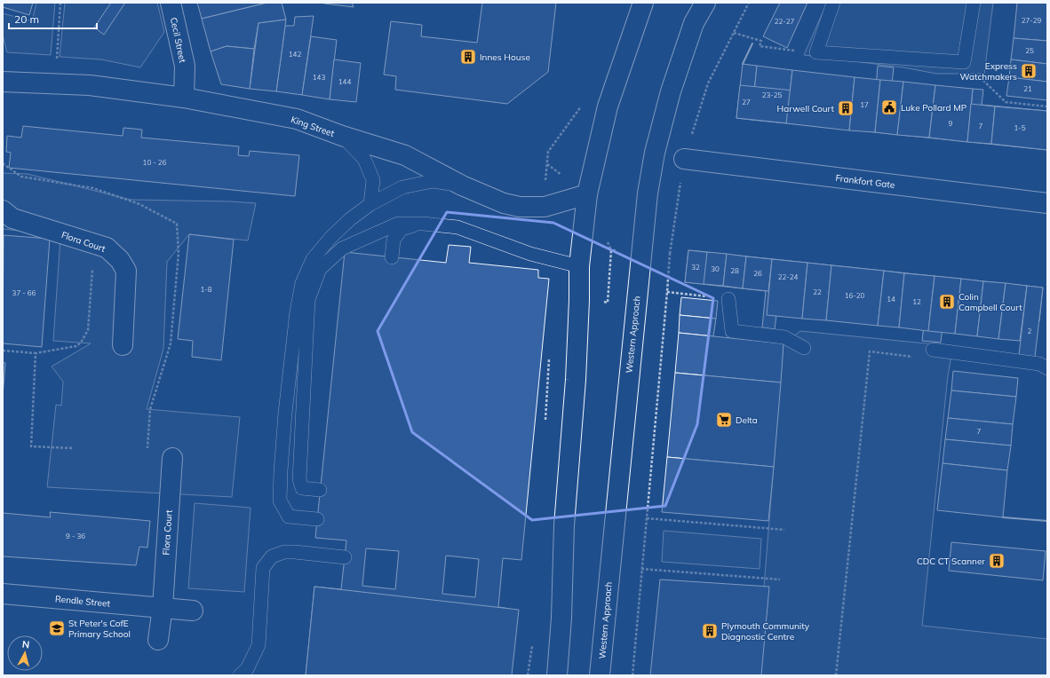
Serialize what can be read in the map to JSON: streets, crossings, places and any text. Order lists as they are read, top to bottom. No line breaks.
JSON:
{"streets":{"street":["Cecil Street","King Street","Frankfort Gate","Flora Court","Western Approach","Rendle Street"]},"crossings":[["Cecil Street","King Street"],["Flora Court","Rendle Street"]],"places":{"building":["Innes House","Express Watchmakers","Harwell Court","Colin Campbell Court","CDC CT Scanner","Plymouth Community Diagnostic Centre"],"public building":["Luke Pollard MP"],"supermarket":["Delta"],"school or university":["St Peter's CofE Primary School"]},"house_numbers":["27-29","22-27","25","142","143","144","21","23-25","27","17","9","7","1-5","10 - 26","32","30","28","26","22-24","1-8","22","37 - 66","16-20","14","12","2","7","9 - 36"],"scale_bar":"20 m","north":"top"}
